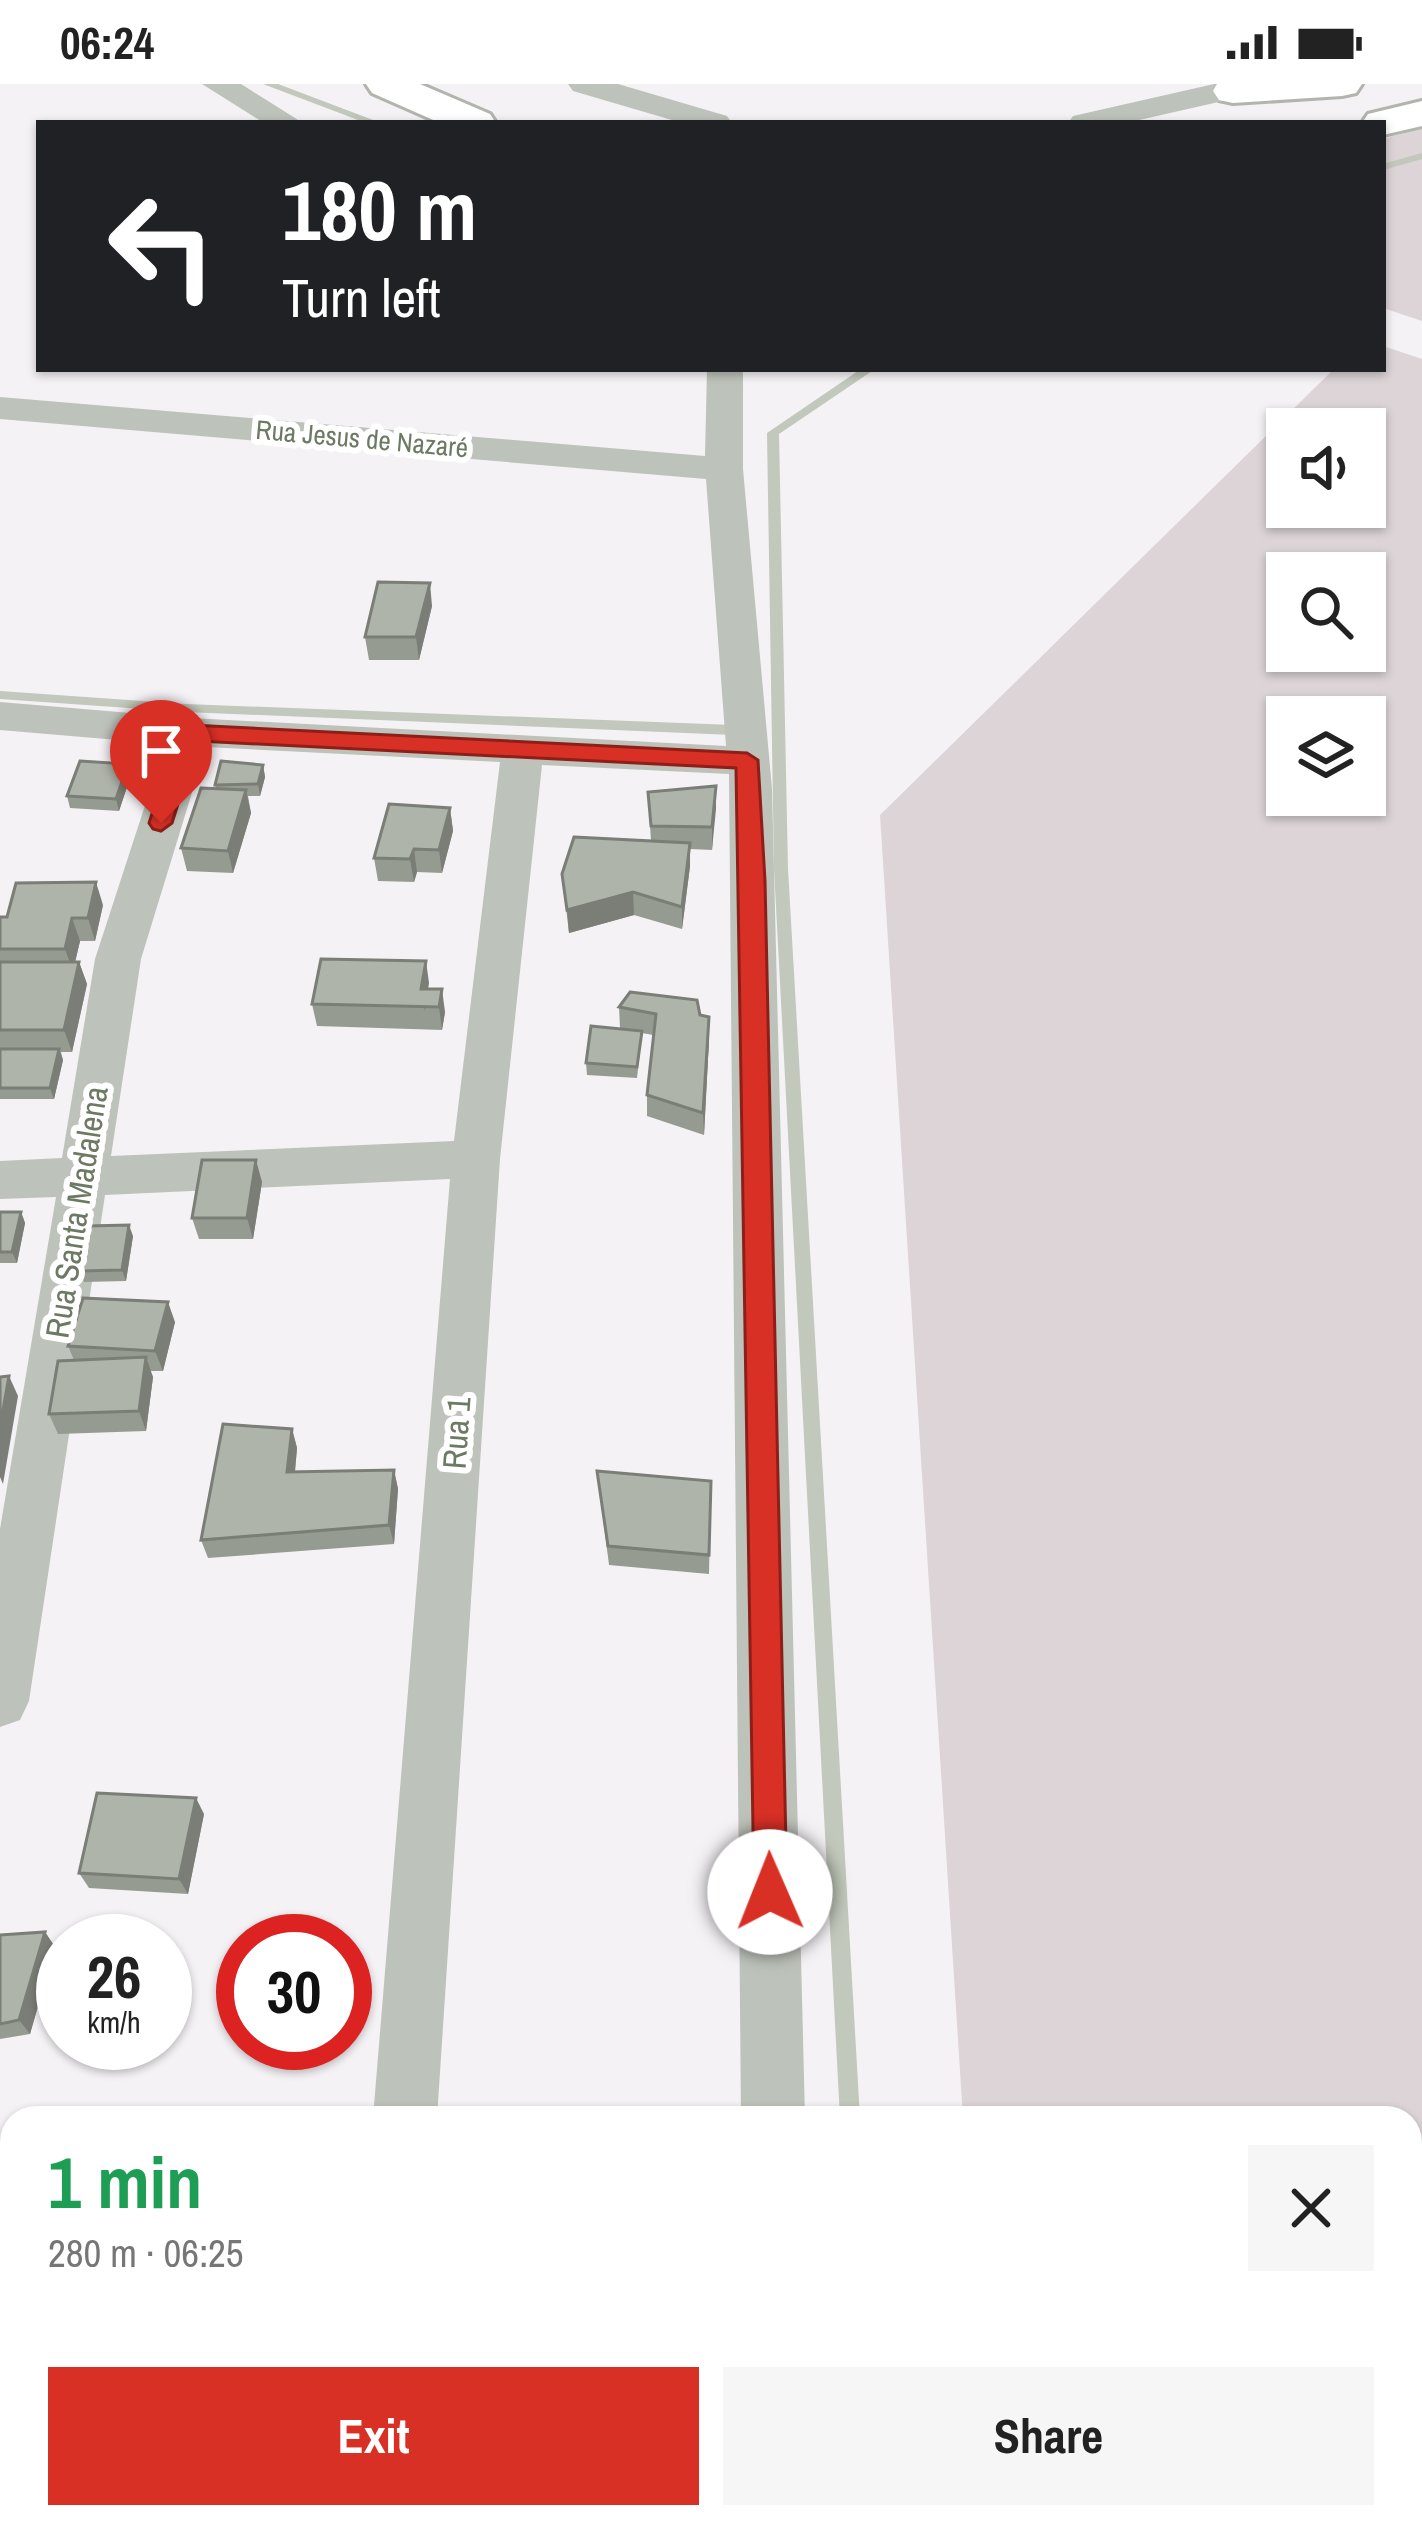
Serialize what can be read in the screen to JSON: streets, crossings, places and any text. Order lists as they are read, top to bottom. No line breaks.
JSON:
{"streets":{"street":["Rua Jesus de Nazaré","Rua Santa Madalena","Rua 1"]},"page":{"status":"06:24","turn":["180 m","Turn left"],"speed":"26 km/h","limit":"30","heading":["1 min","280 m · 06:25"],"buttons":["Exit","Share"]}}
